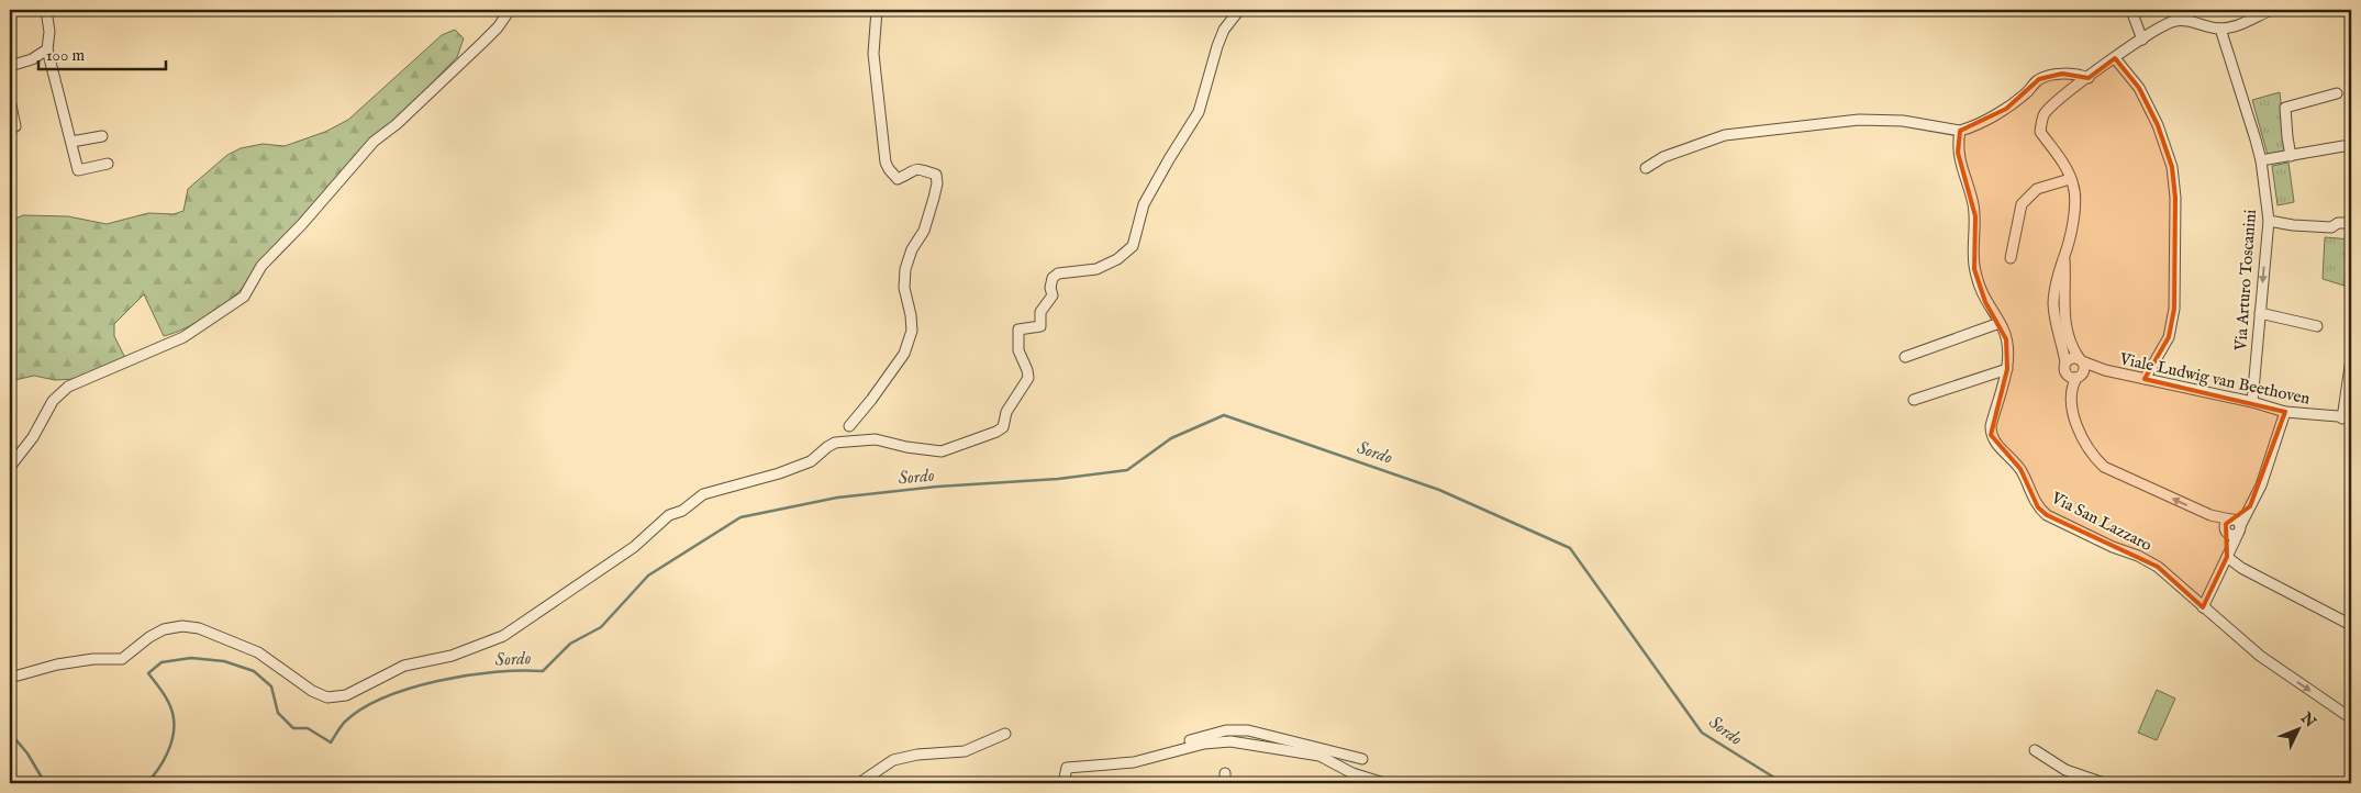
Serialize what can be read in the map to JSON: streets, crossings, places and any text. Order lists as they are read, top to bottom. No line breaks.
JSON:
{"streets":{"street":["Via Arturo Toscanini","Viale Ludwig van Beethoven","Via San Lazzaro"]},"crossings":[["Via Arturo Toscanini","Viale Ludwig van Beethoven"]],"water":["Sordo"],"scale_bar":"100 m","north":"top right"}
